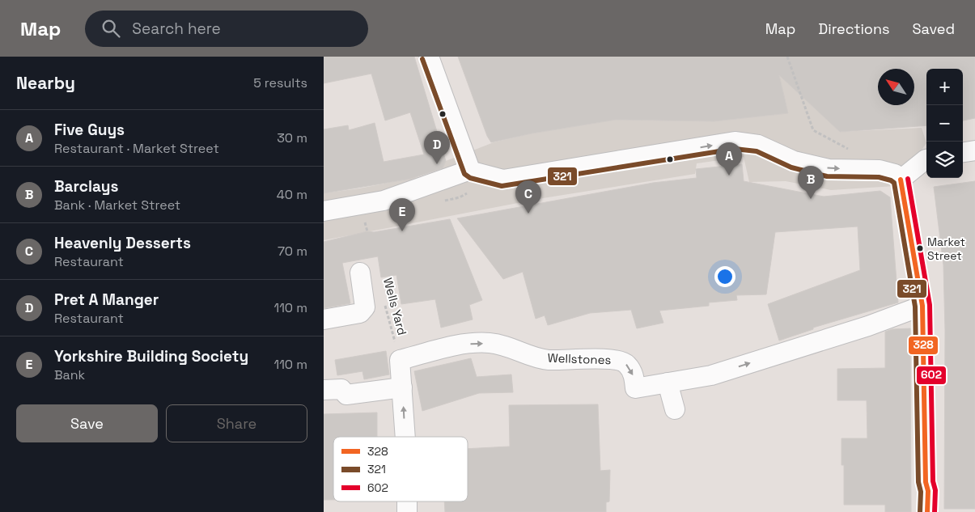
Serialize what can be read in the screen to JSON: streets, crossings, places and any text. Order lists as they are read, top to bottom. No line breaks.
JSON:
{"streets":{"street":["Wellstones"],"path":["Wells Yard"]},"crossings":[["Wells Yard","Wellstones"]],"places":["Market Street"],"lines":["transit line 321","transit line 602","transit line 328"],"legend":["328","321","602"],"north":"top left","page":{"header":"Map","search":"Search here","nav":["Map","Directions","Saved"],"heading":["Nearby","5 results"],"map_buttons":["+","−"],"list":[{"mark":"A","name":"Five Guys","note":"Restaurant · Market Street","value":"30 m"},{"mark":"B","name":"Barclays","note":"Bank · Market Street","value":"40 m"},{"mark":"C","name":"Heavenly Desserts","note":"Restaurant","value":"70 m"},{"mark":"D","name":"Pret A Manger","note":"Restaurant","value":"110 m"},{"mark":"E","name":"Yorkshire Building Society","note":"Bank","value":"110 m"}],"pins":["D","A","B","C","E"],"buttons":["Save","Share"]}}
